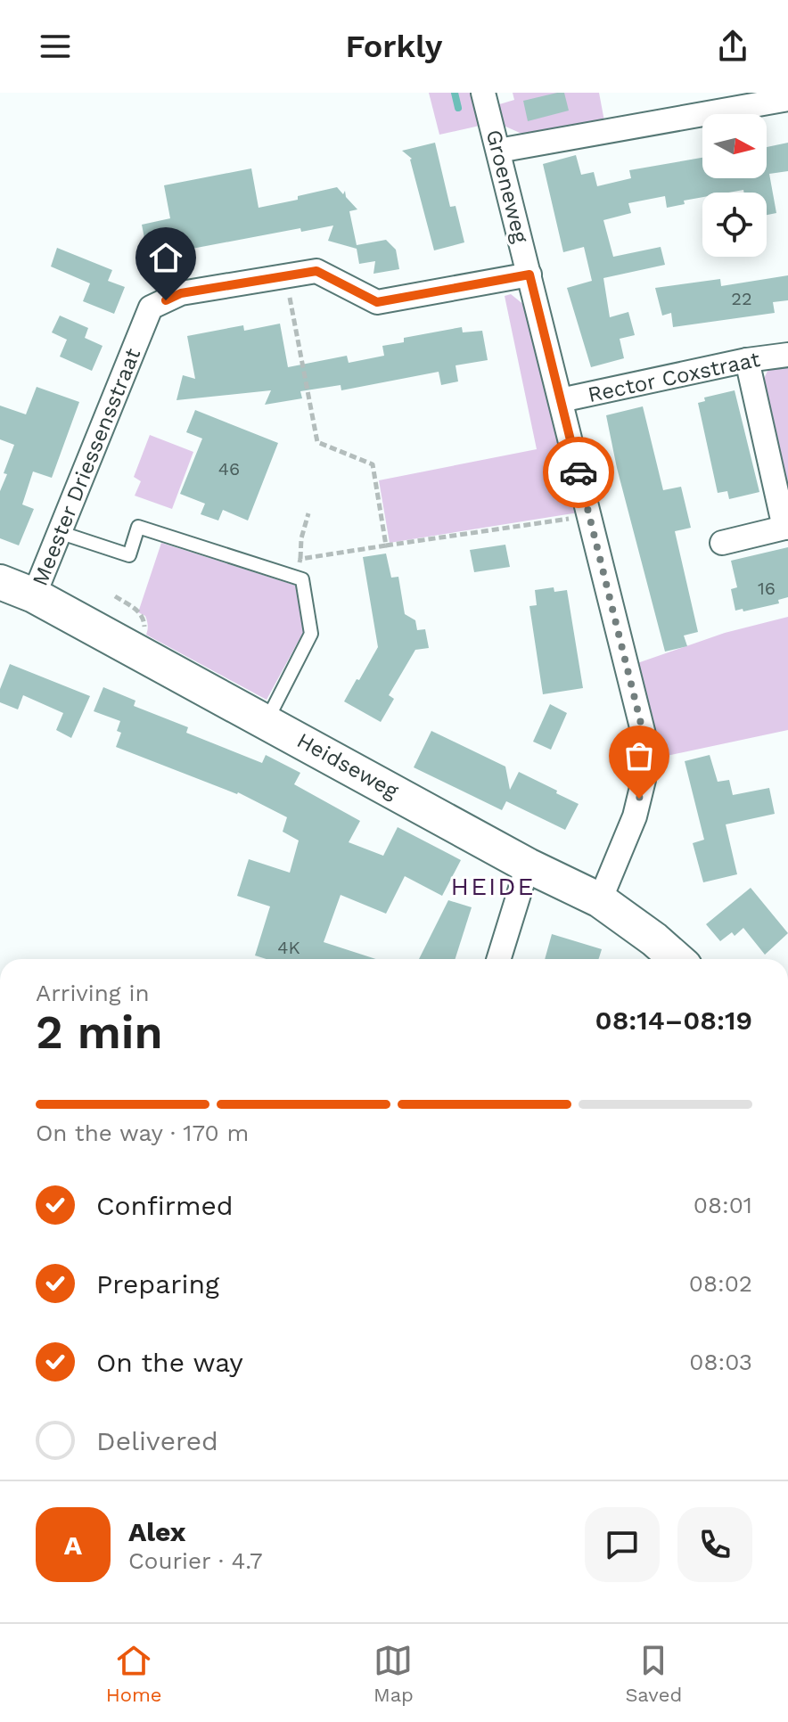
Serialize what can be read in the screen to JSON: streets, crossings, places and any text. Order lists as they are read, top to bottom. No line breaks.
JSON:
{"streets":{"street":["Groeneweg","Rector Coxstraat","Meester Driessensstraat","Heidseweg"]},"crossings":[["Groeneweg","Rector Coxstraat"],["Groeneweg","Meester Driessensstraat"],["Groeneweg","Heidseweg"],["Meester Driessensstraat","Heidseweg"]],"districts":["HEIDE"],"house_numbers":["22","46","16","4K"],"north":"right","page":{"header":"Forkly","heading":["2 min","Arriving in","08:14–08:19"],"panel":["Alex","Courier · 4.7"],"bar":"On the way · 170 m","list":[["Confirmed","08:01"],["Preparing","08:02"],["On the way","08:03"],"Delivered"],"round":"A","tabs":["Home","Map","Saved"]}}
